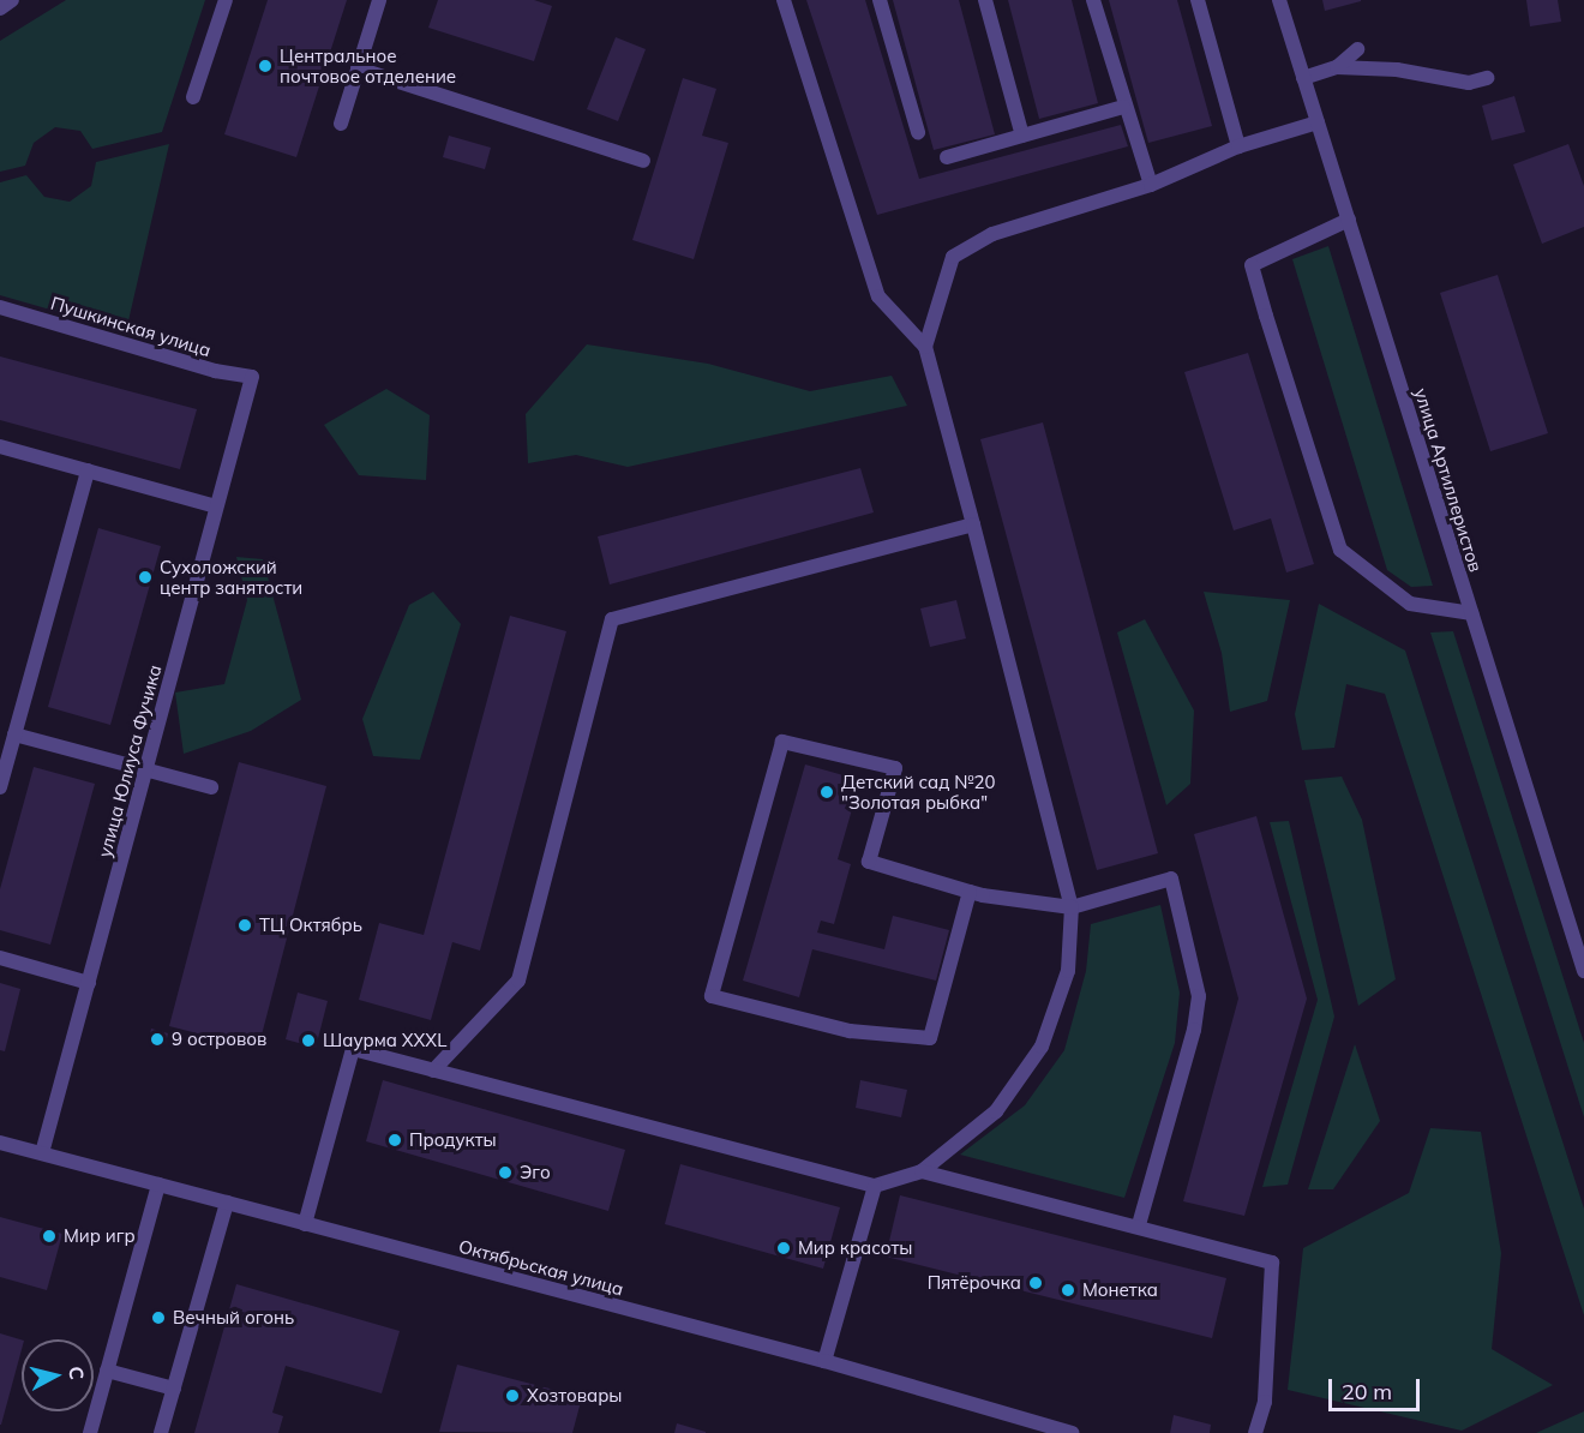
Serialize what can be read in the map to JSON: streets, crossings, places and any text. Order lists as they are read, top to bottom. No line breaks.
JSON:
{"streets":{"street":["Пушкинская улица","улица Артиллеристов","улица Юлиуса Фучика","Октябрьская улица"]},"crossings":[["Пушкинская улица","улица Юлиуса Фучика"],["улица Юлиуса Фучика","Октябрьская улица"]],"places":["Центральное почтовое отделение","Сухоложский центр занятости","Детский сад №20 \"Золотая рыбка\"","ТЦ Октябрь","9 островов","Шаурма XXXL","Продукты","Эго","Мир игр","Мир красоты","Пятёрочка","Монетка","Вечный огонь","Хозтовары"],"scale_bar":"20 m","north":"right"}
